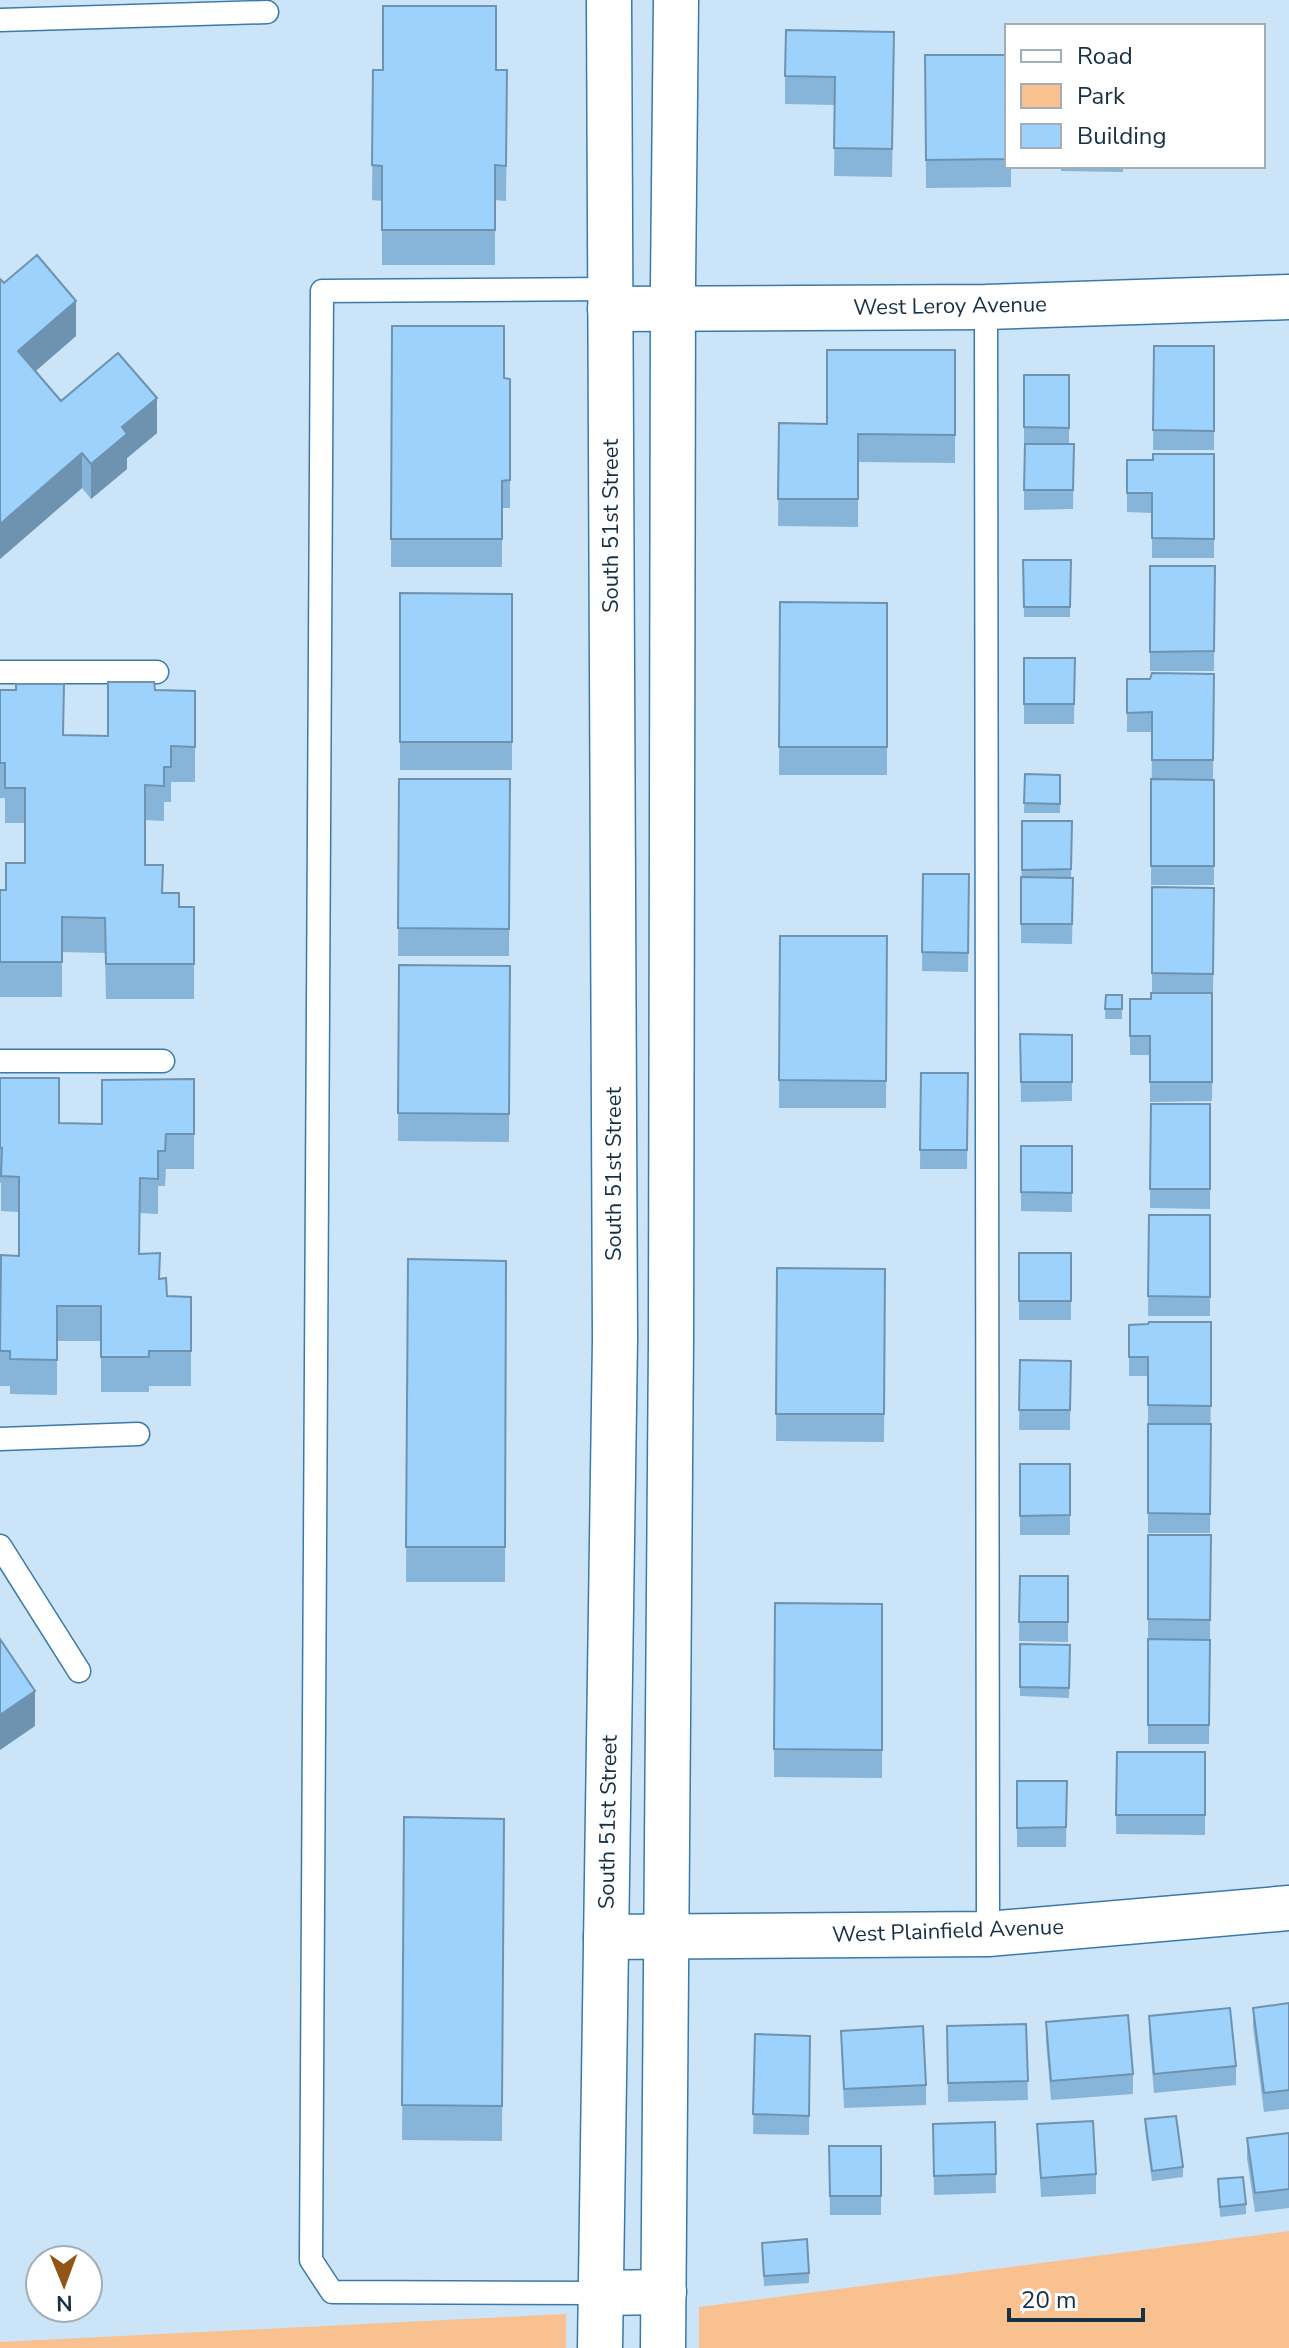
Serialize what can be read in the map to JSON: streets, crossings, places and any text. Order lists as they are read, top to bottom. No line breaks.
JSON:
{"streets":{"street":["West Leroy Avenue","South 51st Street","West Plainfield Avenue"]},"crossings":[["West Leroy Avenue","South 51st Street"],["South 51st Street","West Plainfield Avenue"]],"legend":["Road","Park","Building"],"scale_bar":"20 m","north":"bottom"}
